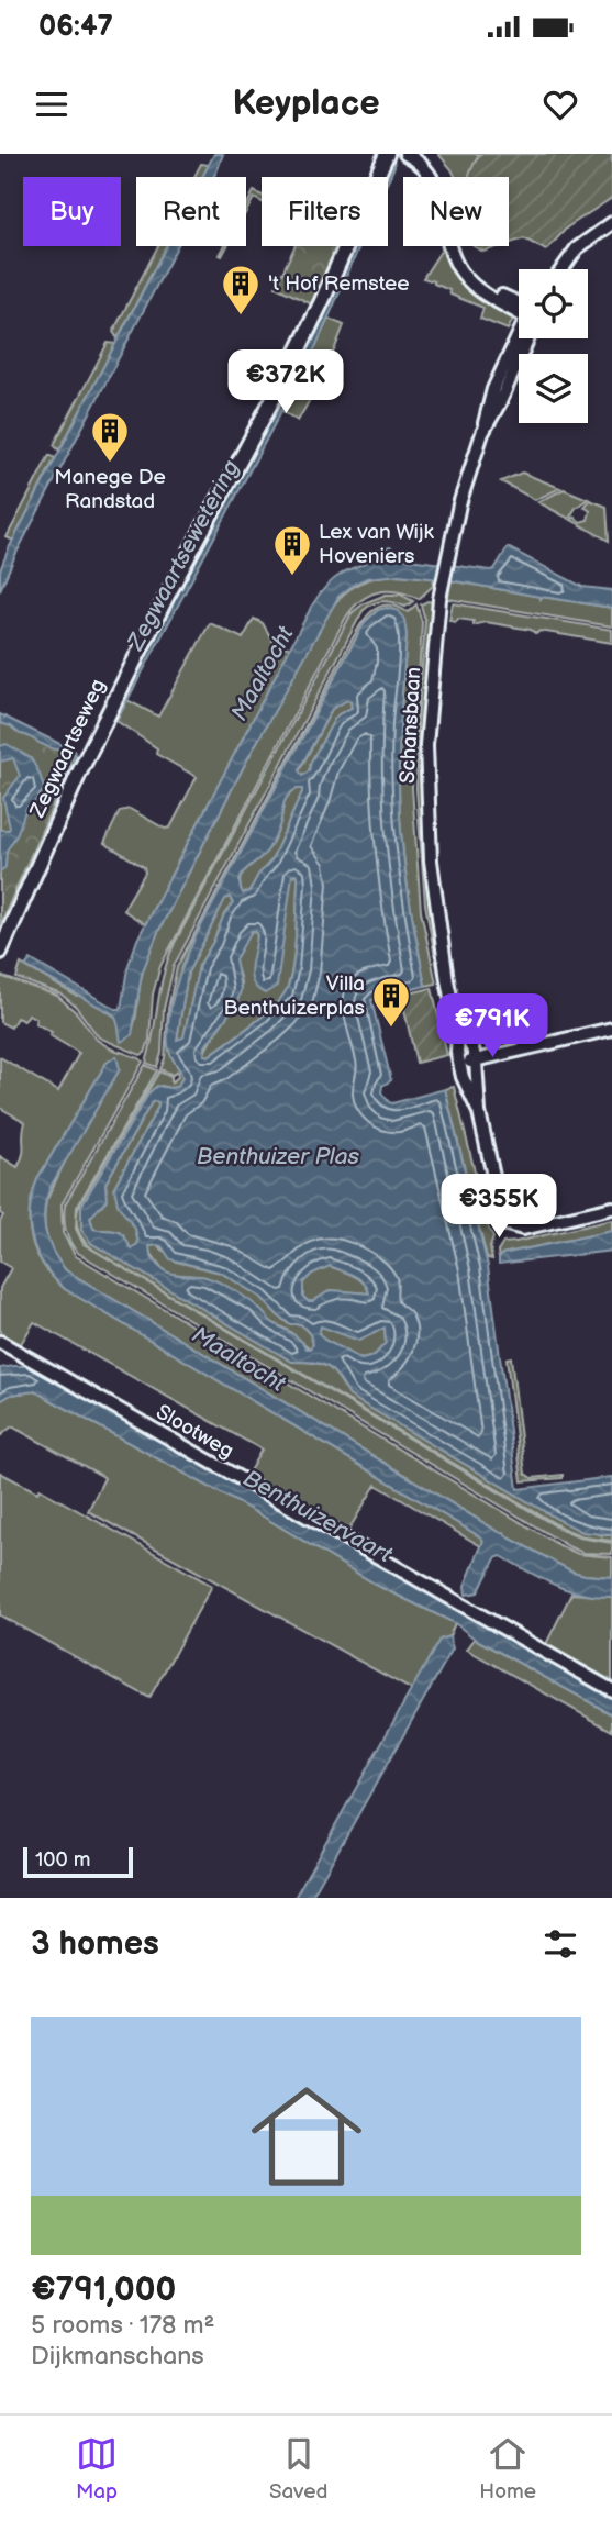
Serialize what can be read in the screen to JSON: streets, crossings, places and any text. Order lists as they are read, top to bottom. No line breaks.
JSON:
{"streets":{"main road":["Zegwaartseweg"],"street":["Schansbaan","Slootweg"]},"water":["Zegwaartsewetering","Maaltocht","Benthuizer Plas","Benthuizervaart"],"places":{"building":["'t Hof Remstee","Manege De Randstad","Lex van Wijk Hoveniers","Villa Benthuizerplas"]},"scale_bar":"100 m","page":{"status":"06:47","header":"Keyplace","chip":["Buy","Rent","Filters","New"],"price":["€372K","€791K","€355K"],"scale":"100 m","heading":"3 homes","list":[{"name":"€791,000","note":"5 rooms · 178 m² · Dijkmanschans"}],"tabs":["Map","Saved","Home"]}}
